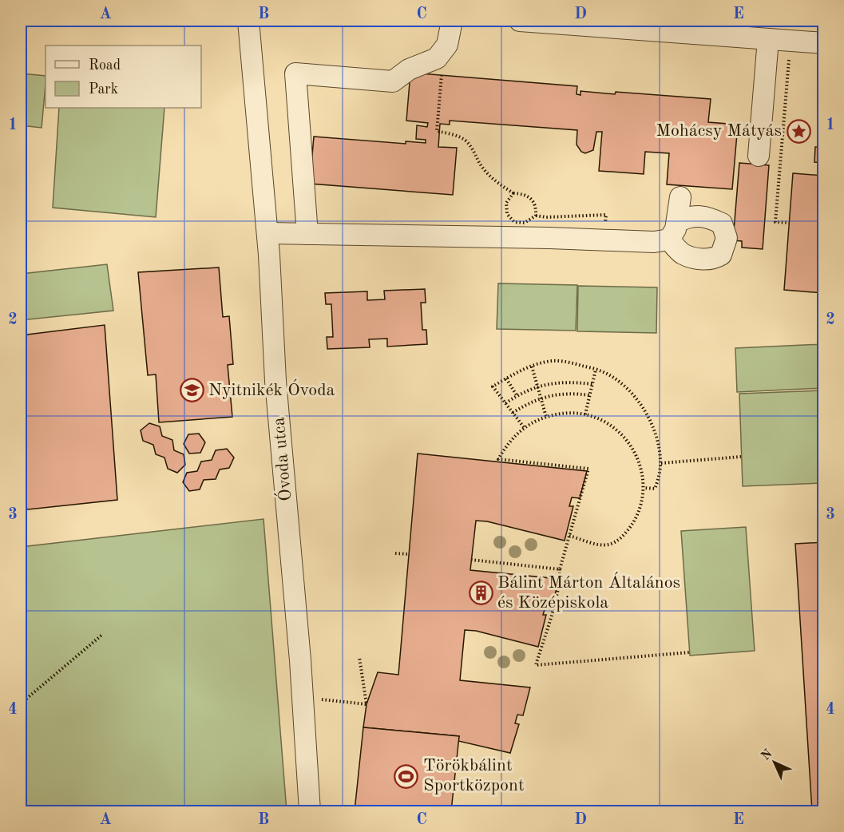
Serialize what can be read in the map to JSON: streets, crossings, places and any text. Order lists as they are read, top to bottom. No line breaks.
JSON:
{"streets":{"street":["Óvoda utca"]},"places":{"place":["Mohácsy Mátyás"],"school or university":["Nyitnikék Óvoda"],"building":["Bálint Márton Általános és Középiskola"],"sports":["Törökbálint Sportközpont"]},"legend":["Road","Park"],"north":"top left","grid":{"columns":["A","B","C","D","E"],"rows":["1","2","3","4"]}}
